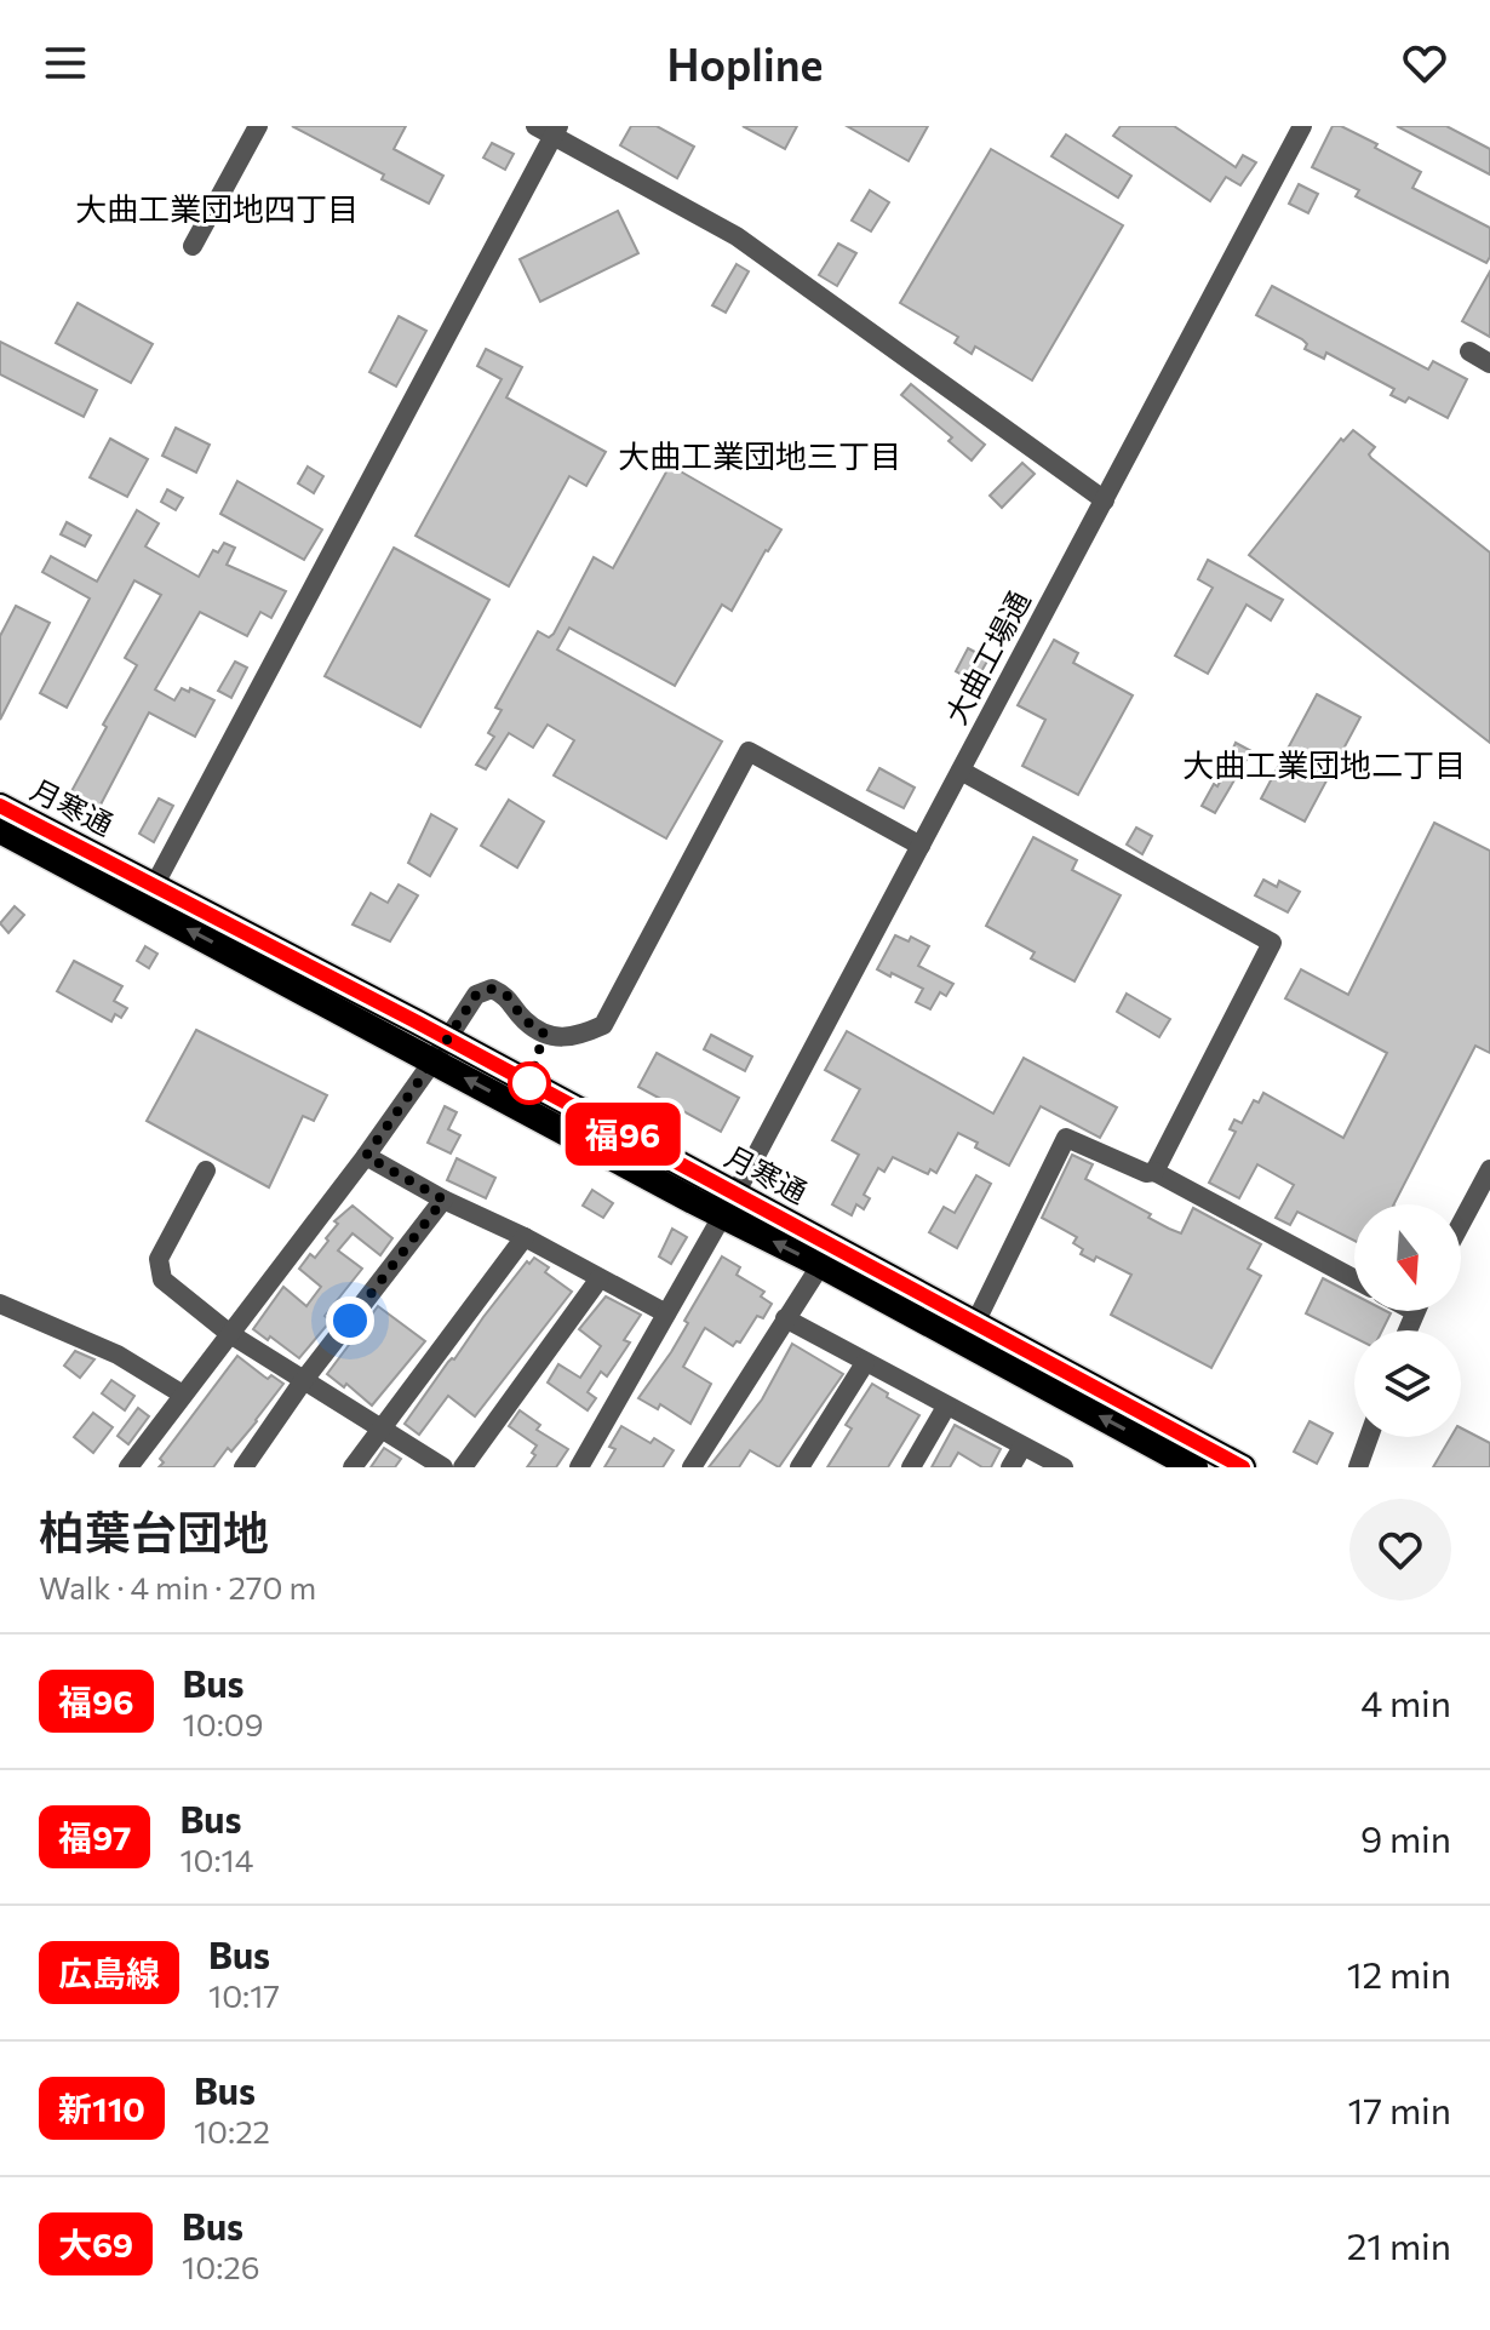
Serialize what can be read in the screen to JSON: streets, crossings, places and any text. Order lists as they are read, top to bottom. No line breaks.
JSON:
{"streets":{"highway":["月寒通"],"street":["大曲工場通"]},"crossings":[["大曲工場通","月寒通"]],"districts":["大曲工業団地四丁目","大曲工業団地三丁目","大曲工業団地二丁目"],"lines":["bus line 福96"],"north":"bottom","page":{"header":"Hopline","on_map":"福96","heading":["柏葉台団地","Walk · 4 min · 270 m"],"list":[{"mark":"福96","name":"Bus","note":"10:09","value":"4 min"},{"mark":"福97","name":"Bus","note":"10:14","value":"9 min"},{"mark":"広島線","name":"Bus","note":"10:17","value":"12 min"},{"mark":"新110","name":"Bus","note":"10:22","value":"17 min"},{"mark":"大69","name":"Bus","note":"10:26","value":"21 min"}]}}
